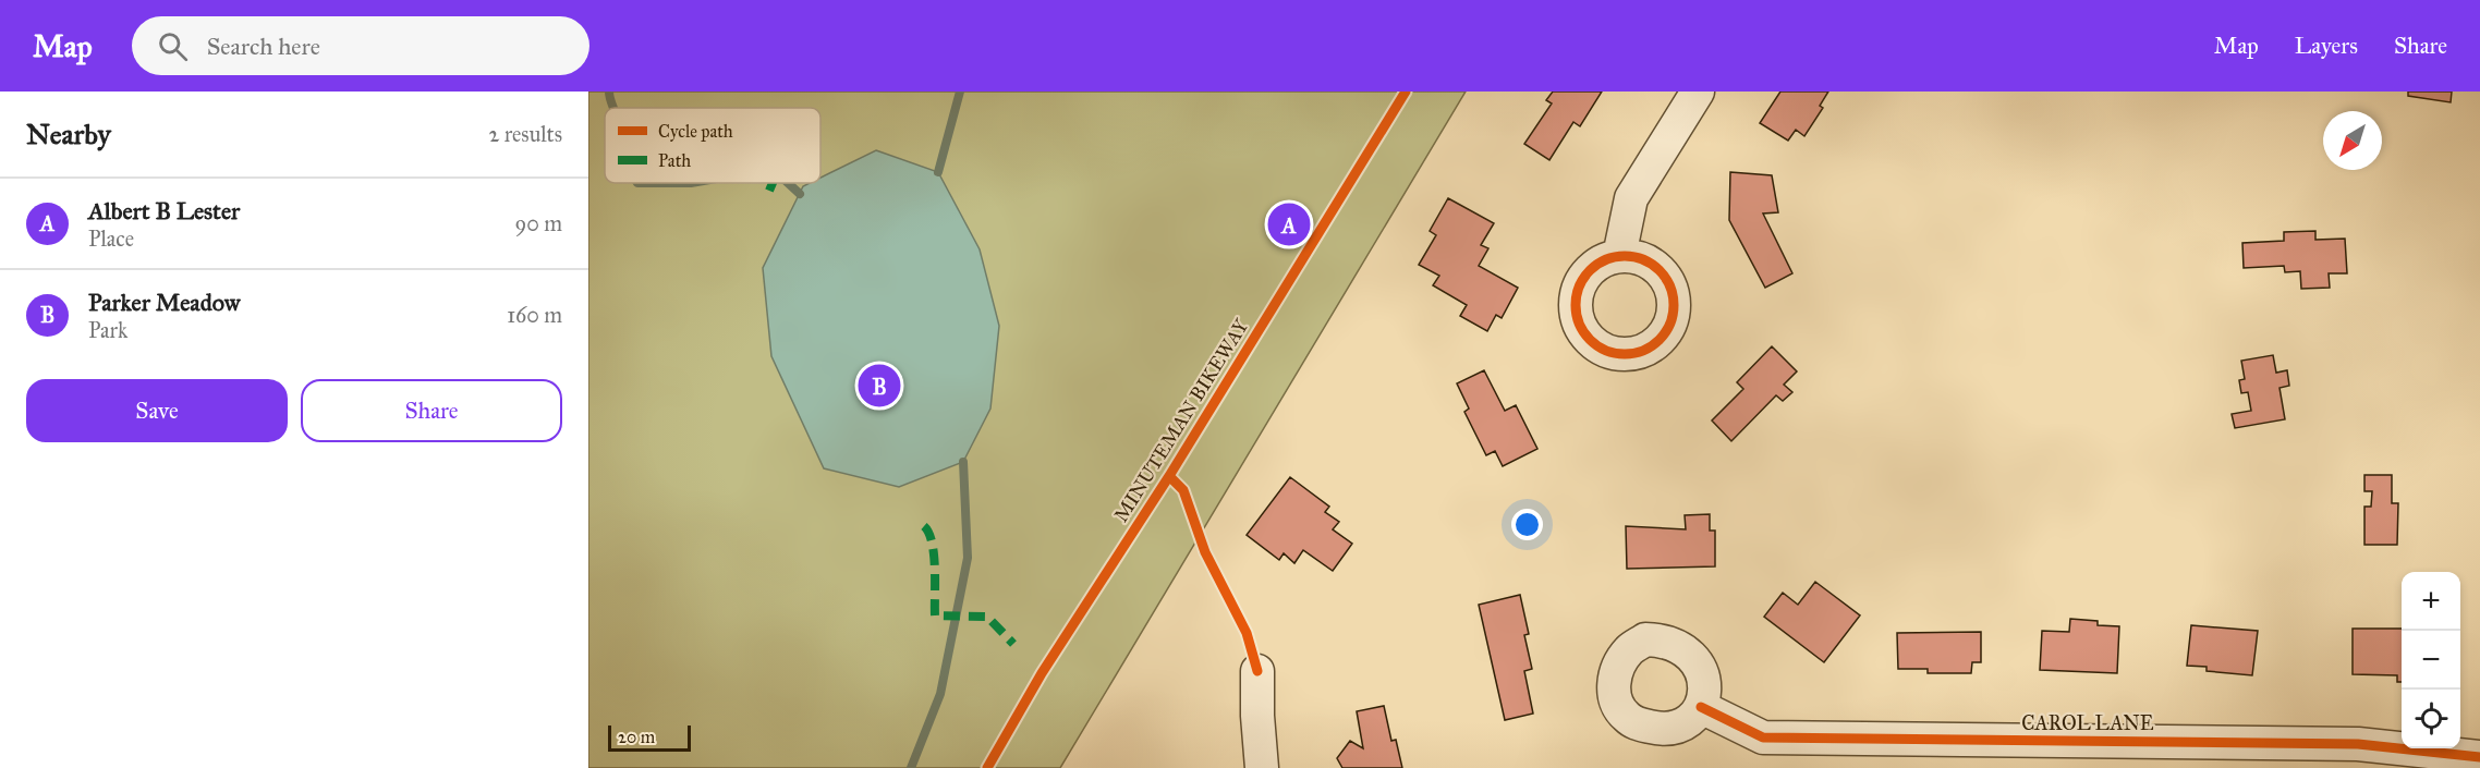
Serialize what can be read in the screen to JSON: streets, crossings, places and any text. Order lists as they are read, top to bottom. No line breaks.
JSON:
{"streets":{"street":["CAROL LANE"],"cycle path":["MINUTEMAN BIKEWAY"]},"legend":["Cycle path","Path"],"scale_bar":"20 m","north":"bottom left","page":{"header":"Map","search":"Search here","nav":["Map","Layers","Share"],"heading":["Nearby","2 results"],"list":[{"mark":"A","name":"Albert B Lester","note":"Place","value":"90 m"},{"mark":"B","name":"Parker Meadow","note":"Park","value":"160 m"}],"pins":["A","B"],"buttons":["Save","Share"],"map_buttons":["+","−"],"scale":"20 m"}}
